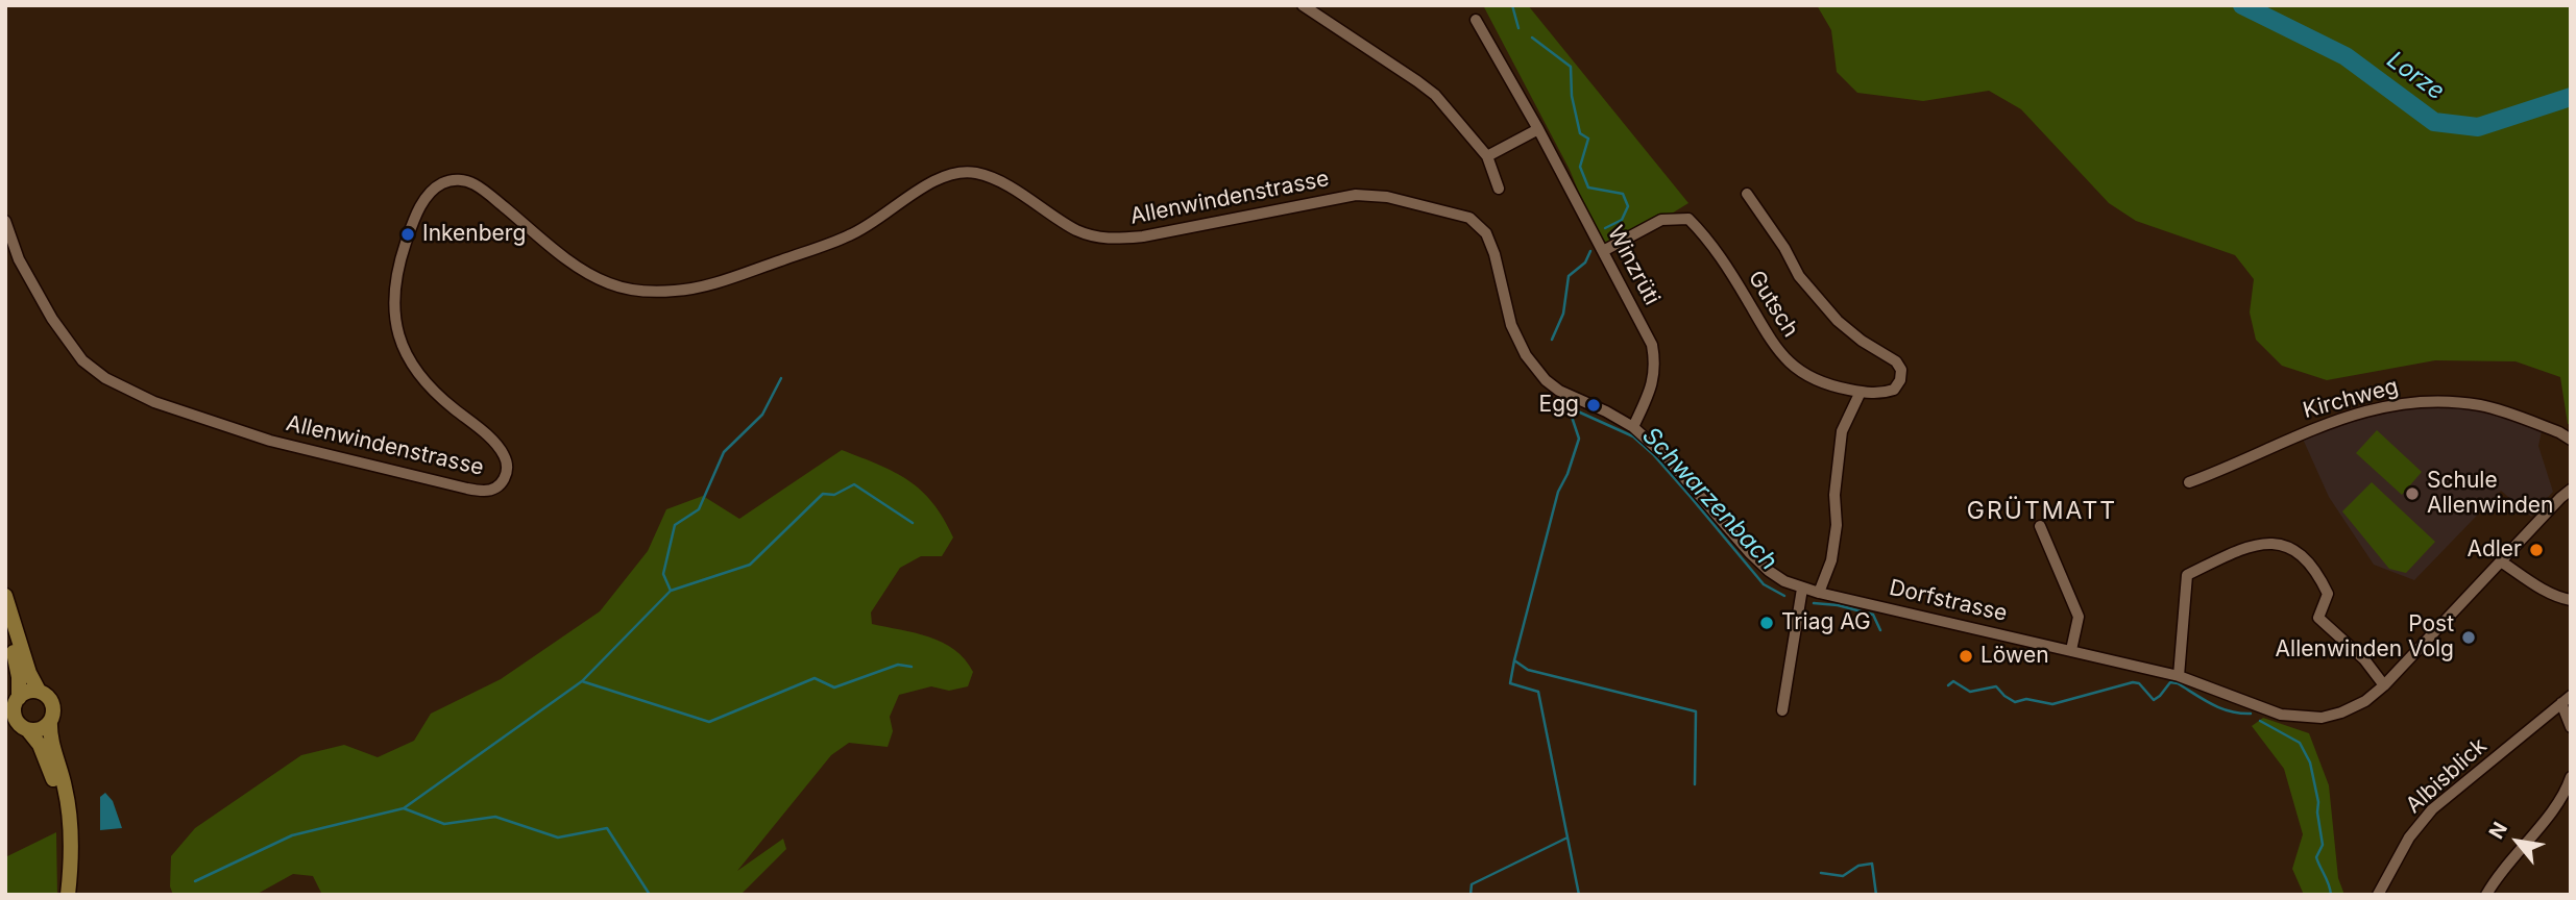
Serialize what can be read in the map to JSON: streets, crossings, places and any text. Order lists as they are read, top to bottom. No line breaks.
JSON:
{"streets":{"street":["Allenwindenstrasse","Winzrüti","Gutsch","Kirchweg","Dorfstrasse","Albisblick"]},"crossings":[["Allenwindenstrasse","Dorfstrasse"],["Winzrüti","Gutsch"],["Winzrüti","Dorfstrasse"]],"districts":["GRÜTMATT"],"water":["Lorze","Schwarzenbach"],"places":["Inkenberg","Egg","Schule Allenwinden","Adler","Triag AG","Post Allenwinden Volg","Löwen"],"north":"top left"}
